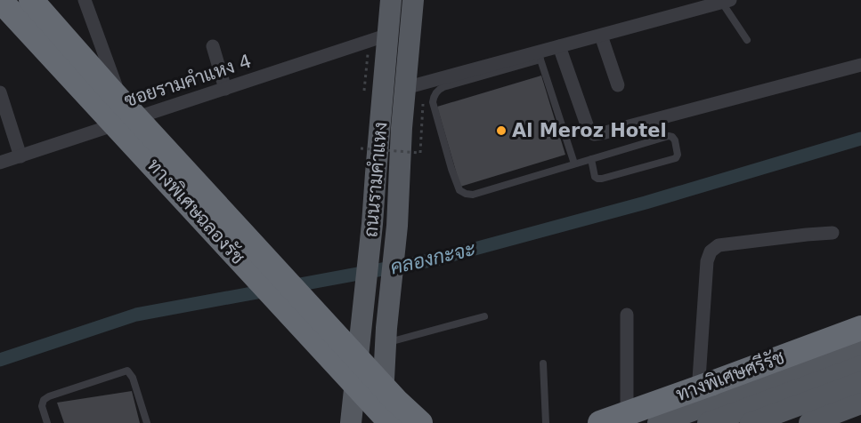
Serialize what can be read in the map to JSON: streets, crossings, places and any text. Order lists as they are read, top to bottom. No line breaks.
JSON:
{"streets":{"highway":["ทางพิเศษฉลองรัช","ทางพิเศษศรีรัช"],"main road":["ถนนรามคำแหง"],"street":["ซอยรามคำแหง 4"]},"crossings":[["ซอยรามคำแหง 4","ถนนรามคำแหง"]],"water":["คลองกะจะ"],"places":["Al Meroz Hotel"]}
